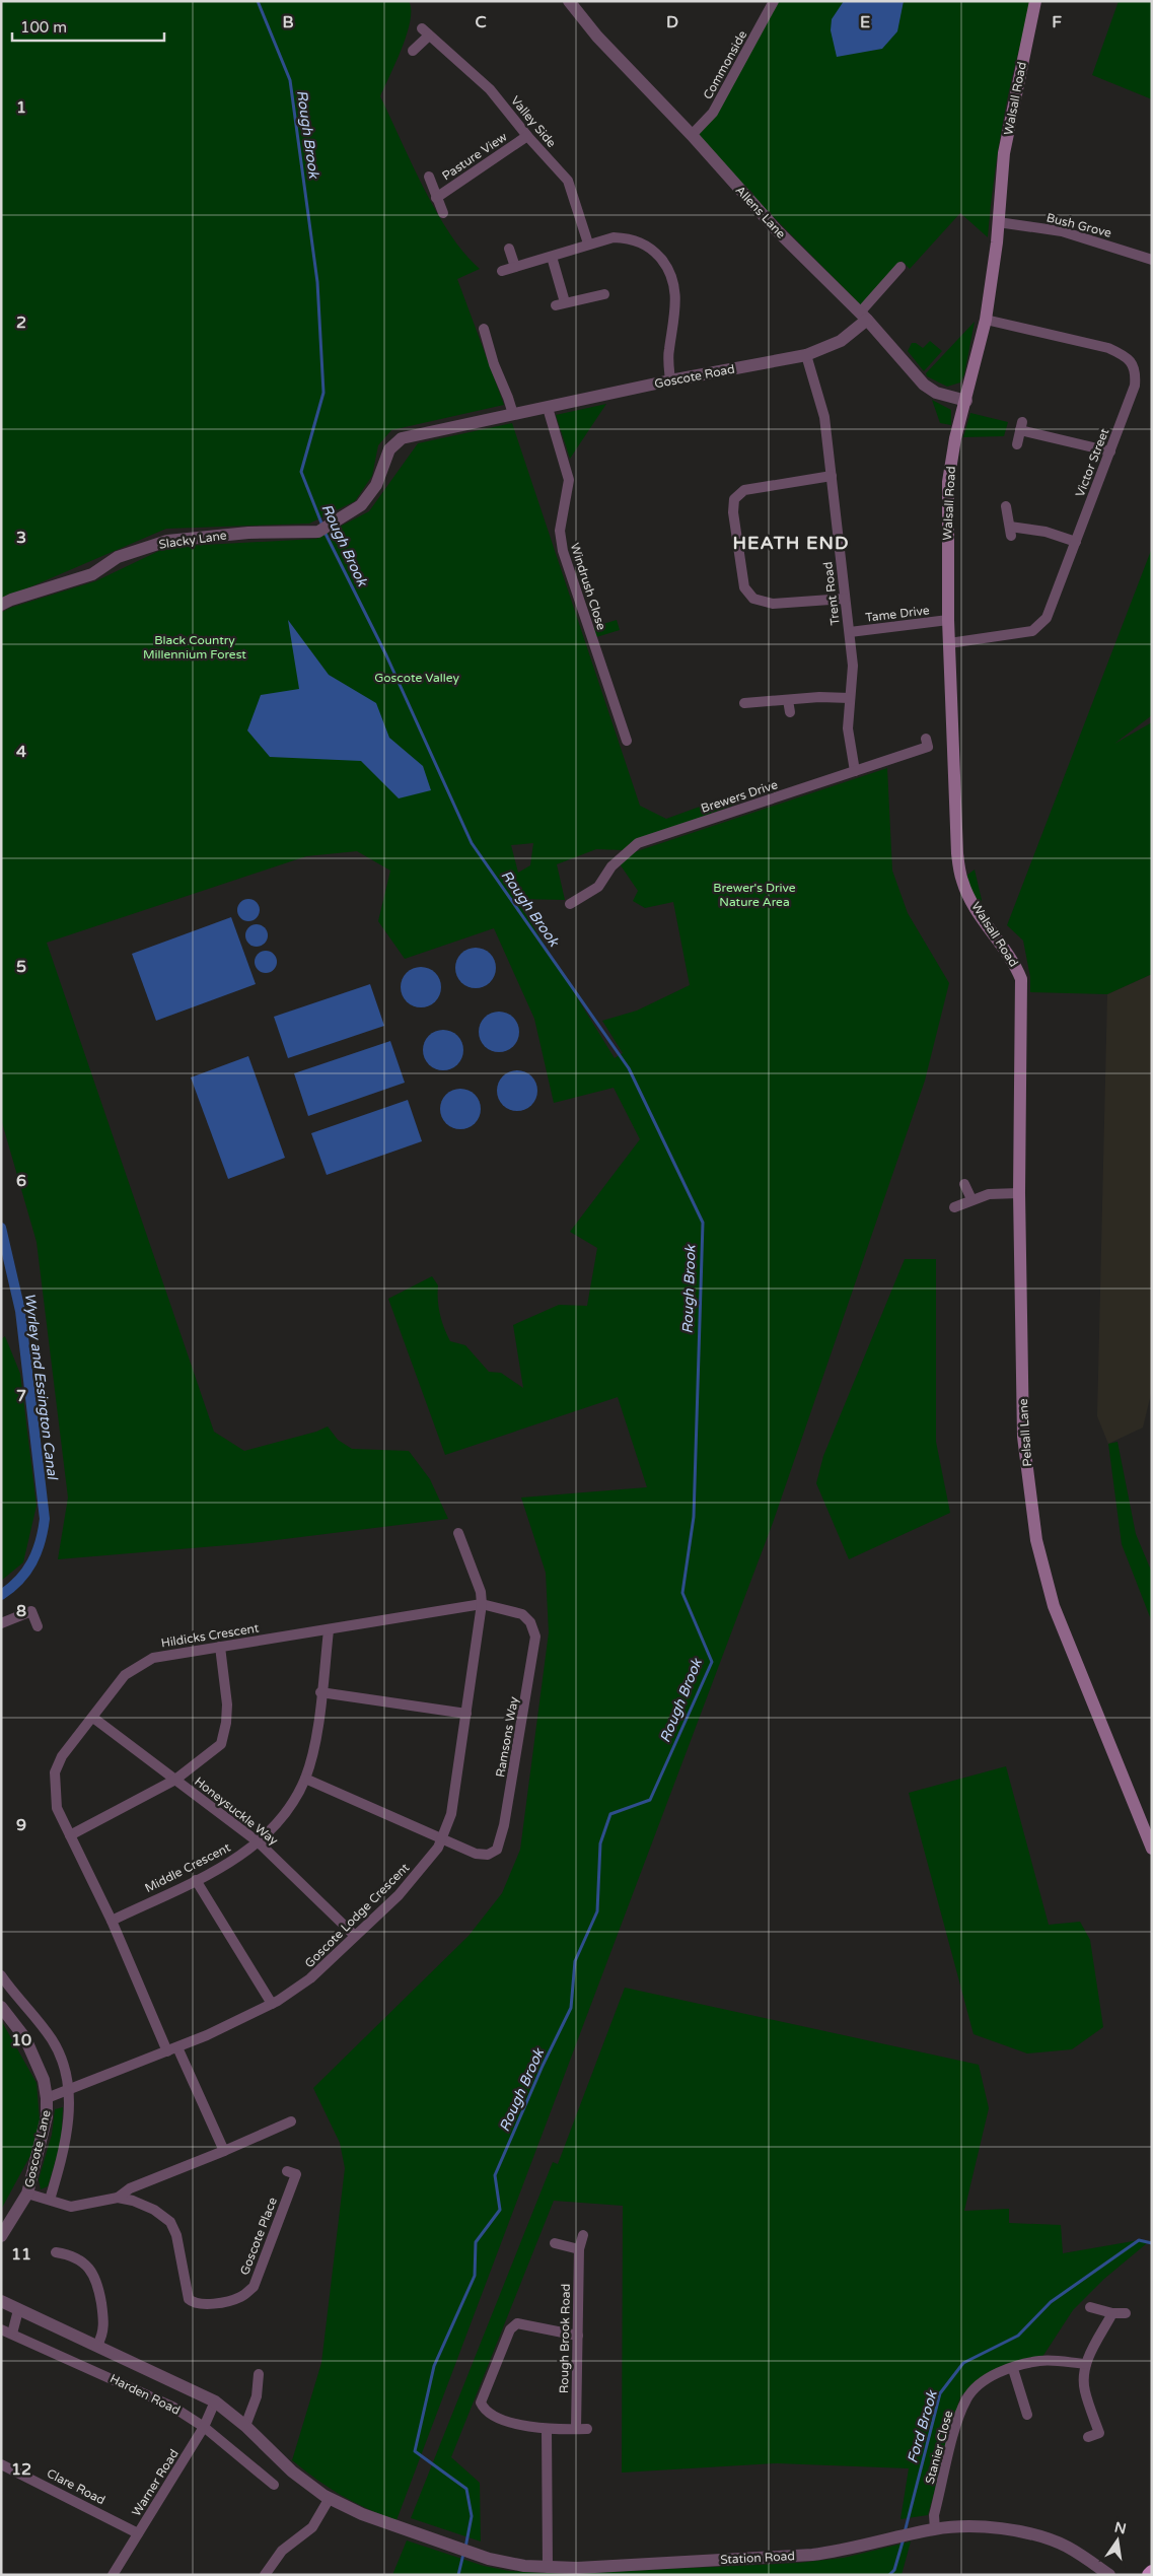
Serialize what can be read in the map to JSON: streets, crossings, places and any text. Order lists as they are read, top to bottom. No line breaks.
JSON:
{"streets":{"main road":["Walsall Road","Pelsall Lane"],"street":["Commonside","Valley Side","Pasture View","Allens Lane","Bush Grove","Goscote Road","Victor Street","Slacky Lane","Windrush Close","Trent Road","Tame Drive","Brewers Drive","Hildicks Crescent","Ramsons Way","Honeysuckle Way","Middle Crescent","Goscote Lodge Crescent","Goscote Lane","Goscote Place","Rough Brook Road","Harden Road","Stanier Close","Warner Road","Clare Road","Station Road"]},"crossings":[["Commonside","Allens Lane"],["Walsall Road","Allens Lane"],["Walsall Road","Bush Grove"],["Walsall Road","Victor Street"],["Walsall Road","Tame Drive"],["Walsall Road","Pelsall Lane"],["Valley Side","Pasture View"],["Allens Lane","Goscote Road"],["Goscote Road","Slacky Lane"],["Goscote Road","Windrush Close"],["Goscote Road","Trent Road"],["Trent Road","Tame Drive"],["Trent Road","Brewers Drive"],["Hildicks Crescent","Ramsons Way"],["Hildicks Crescent","Honeysuckle Way"],["Hildicks Crescent","Middle Crescent"],["Hildicks Crescent","Goscote Lodge Crescent"],["Ramsons Way","Goscote Lodge Crescent"],["Honeysuckle Way","Middle Crescent"],["Honeysuckle Way","Goscote Lodge Crescent"],["Goscote Lodge Crescent","Goscote Lane"],["Goscote Lane","Goscote Place"],["Harden Road","Warner Road"],["Harden Road","Station Road"],["Stanier Close","Station Road"],["Warner Road","Clare Road"]],"districts":["HEATH END"],"water":["Rough Brook","Wyrley and Essington Canal","Ford Brook"],"parks":["Black Country Millennium Forest","Goscote Valley","Brewer's Drive Nature Area"],"scale_bar":"100 m","north":"top","grid":{"columns":["B","C","D","E","F"],"rows":["1","2","3","4","5","6","7","8","9","10","11","12"]}}
